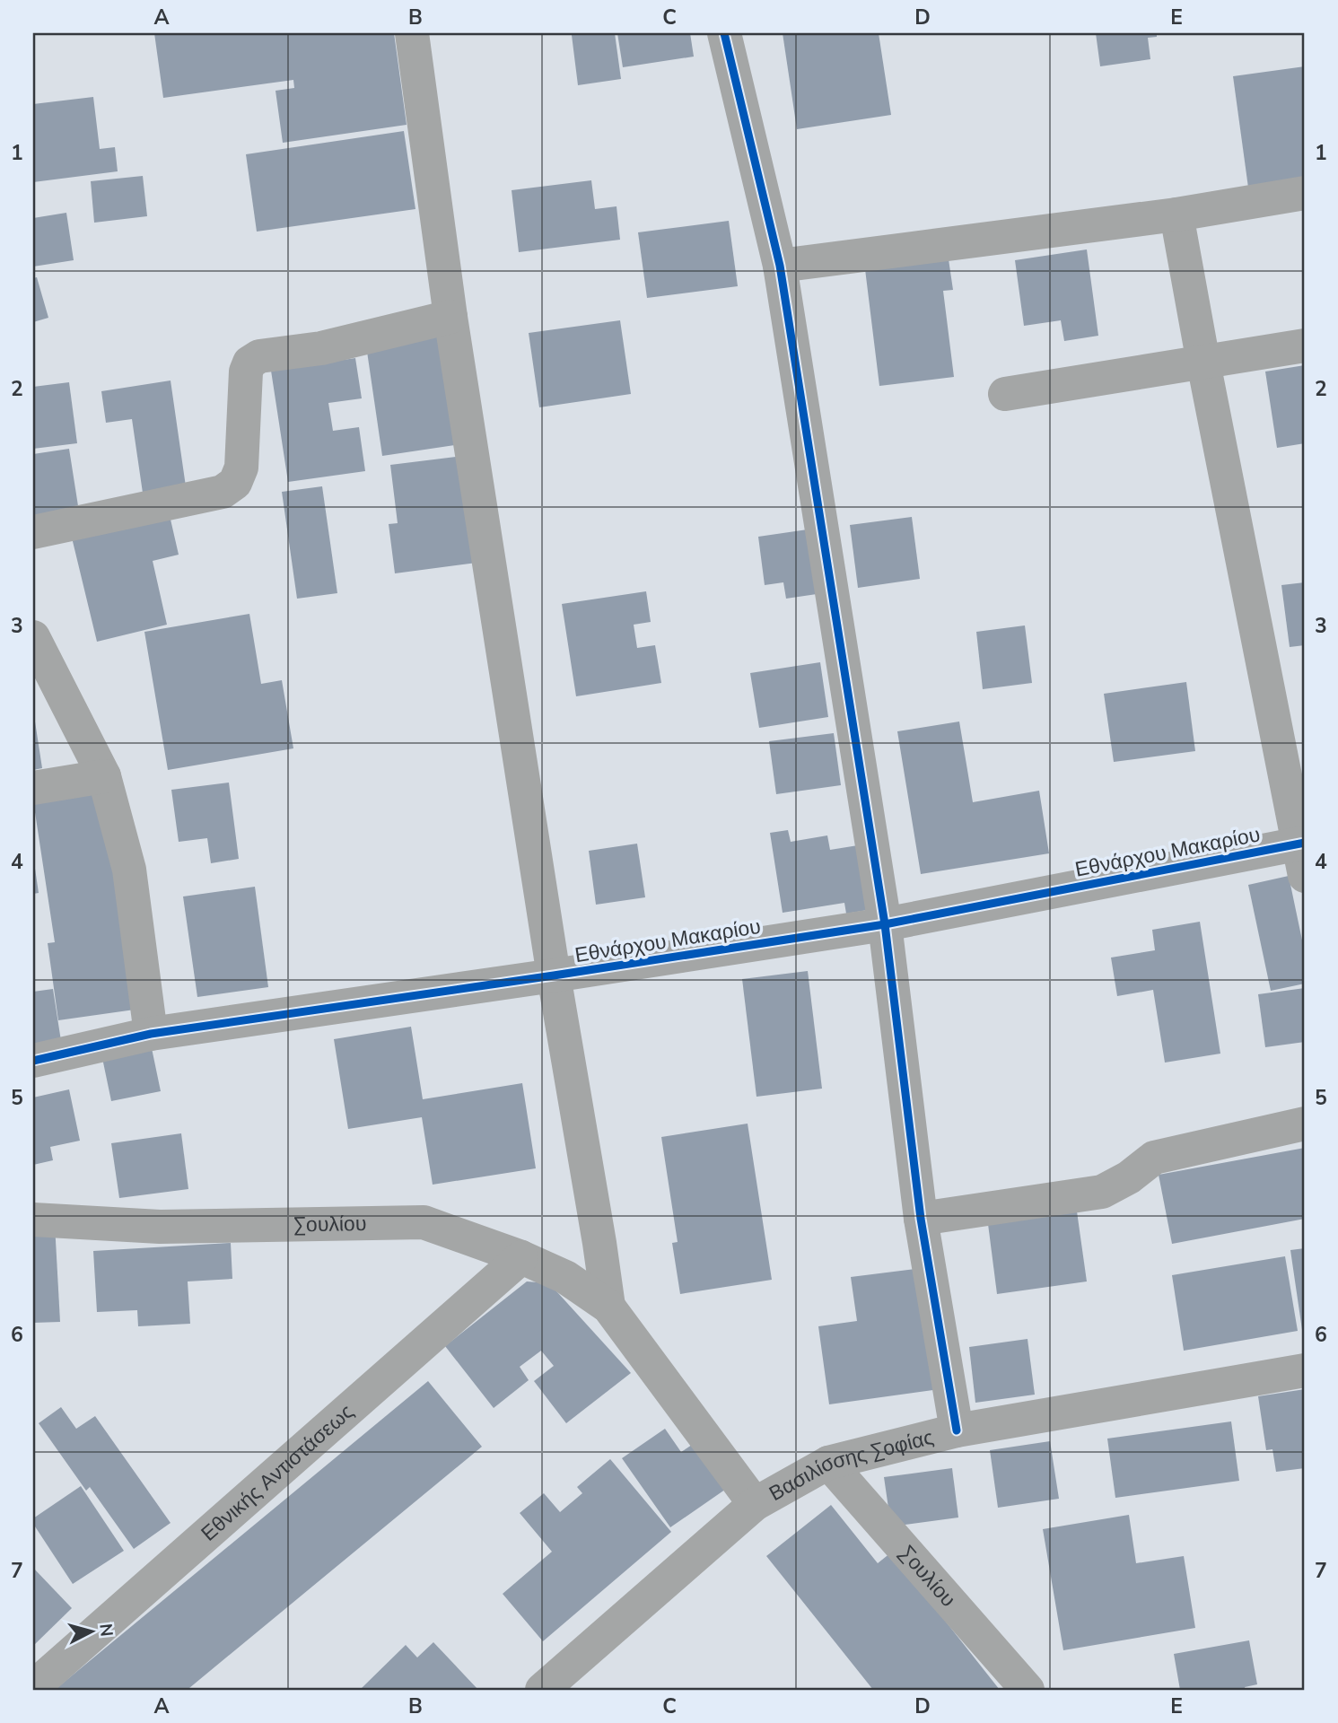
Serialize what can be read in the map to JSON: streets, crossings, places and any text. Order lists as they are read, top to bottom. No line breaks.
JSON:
{"streets":{"street":["Εθνάρχου Μακαρίου","Σουλίου","Βασιλίσσης Σοφίας","Εθνικής Αντιστάσεως"]},"crossings":[["Εθνάρχου Μακαρίου","Σουλίου"],["Σουλίου","Βασιλίσσης Σοφίας"],["Σουλίου","Εθνικής Αντιστάσεως"]],"north":"right","grid":{"columns":["A","B","C","D","E"],"rows":["1","2","3","4","5","6","7"]}}
